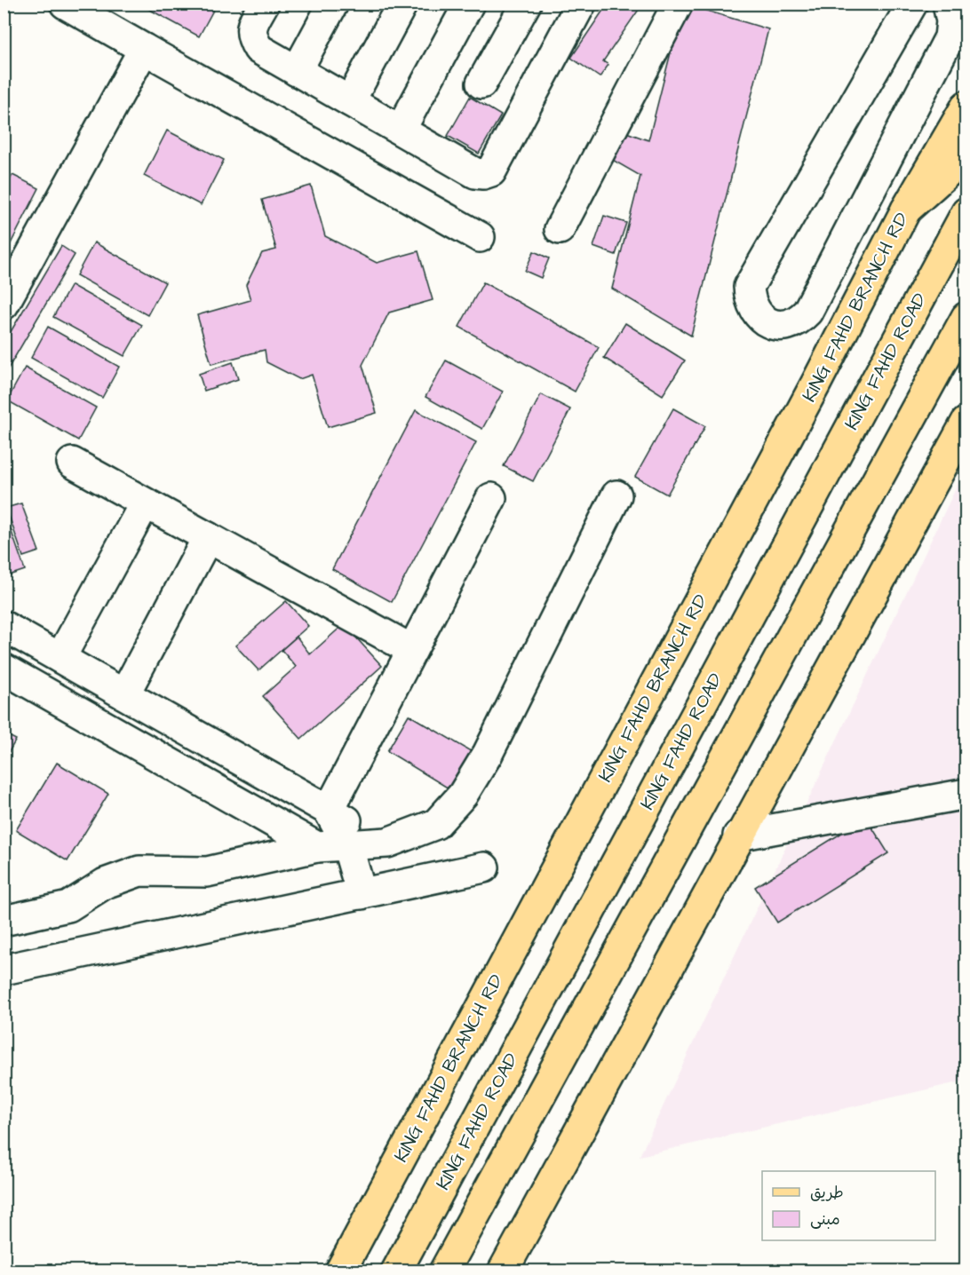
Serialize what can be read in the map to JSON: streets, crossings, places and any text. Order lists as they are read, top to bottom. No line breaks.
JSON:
{"streets":{"main road":["KING FAHD BRANCH RD","KING FAHD ROAD"]},"legend":["طريق","مبنى"]}
